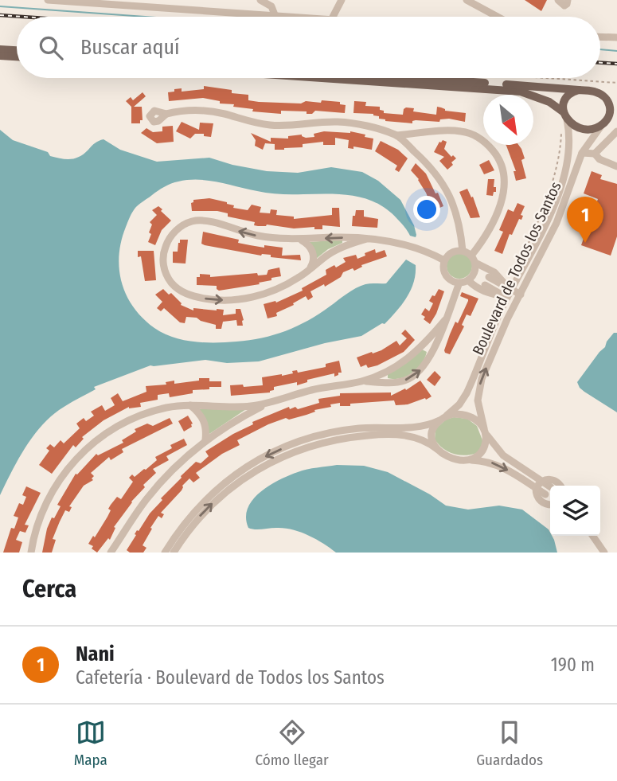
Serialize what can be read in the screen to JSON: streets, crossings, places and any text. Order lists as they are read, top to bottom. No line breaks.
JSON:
{"streets":{"street":["Boulevard de Todos los Santos"]},"north":"bottom right","page":{"search":"Buscar aquí","pins":"1","heading":"Cerca","list":[{"mark":"1","name":"Nani","note":"Cafetería · Boulevard de Todos los Santos","value":"190 m"}],"nav":["Mapa","Cómo llegar","Guardados"]}}
